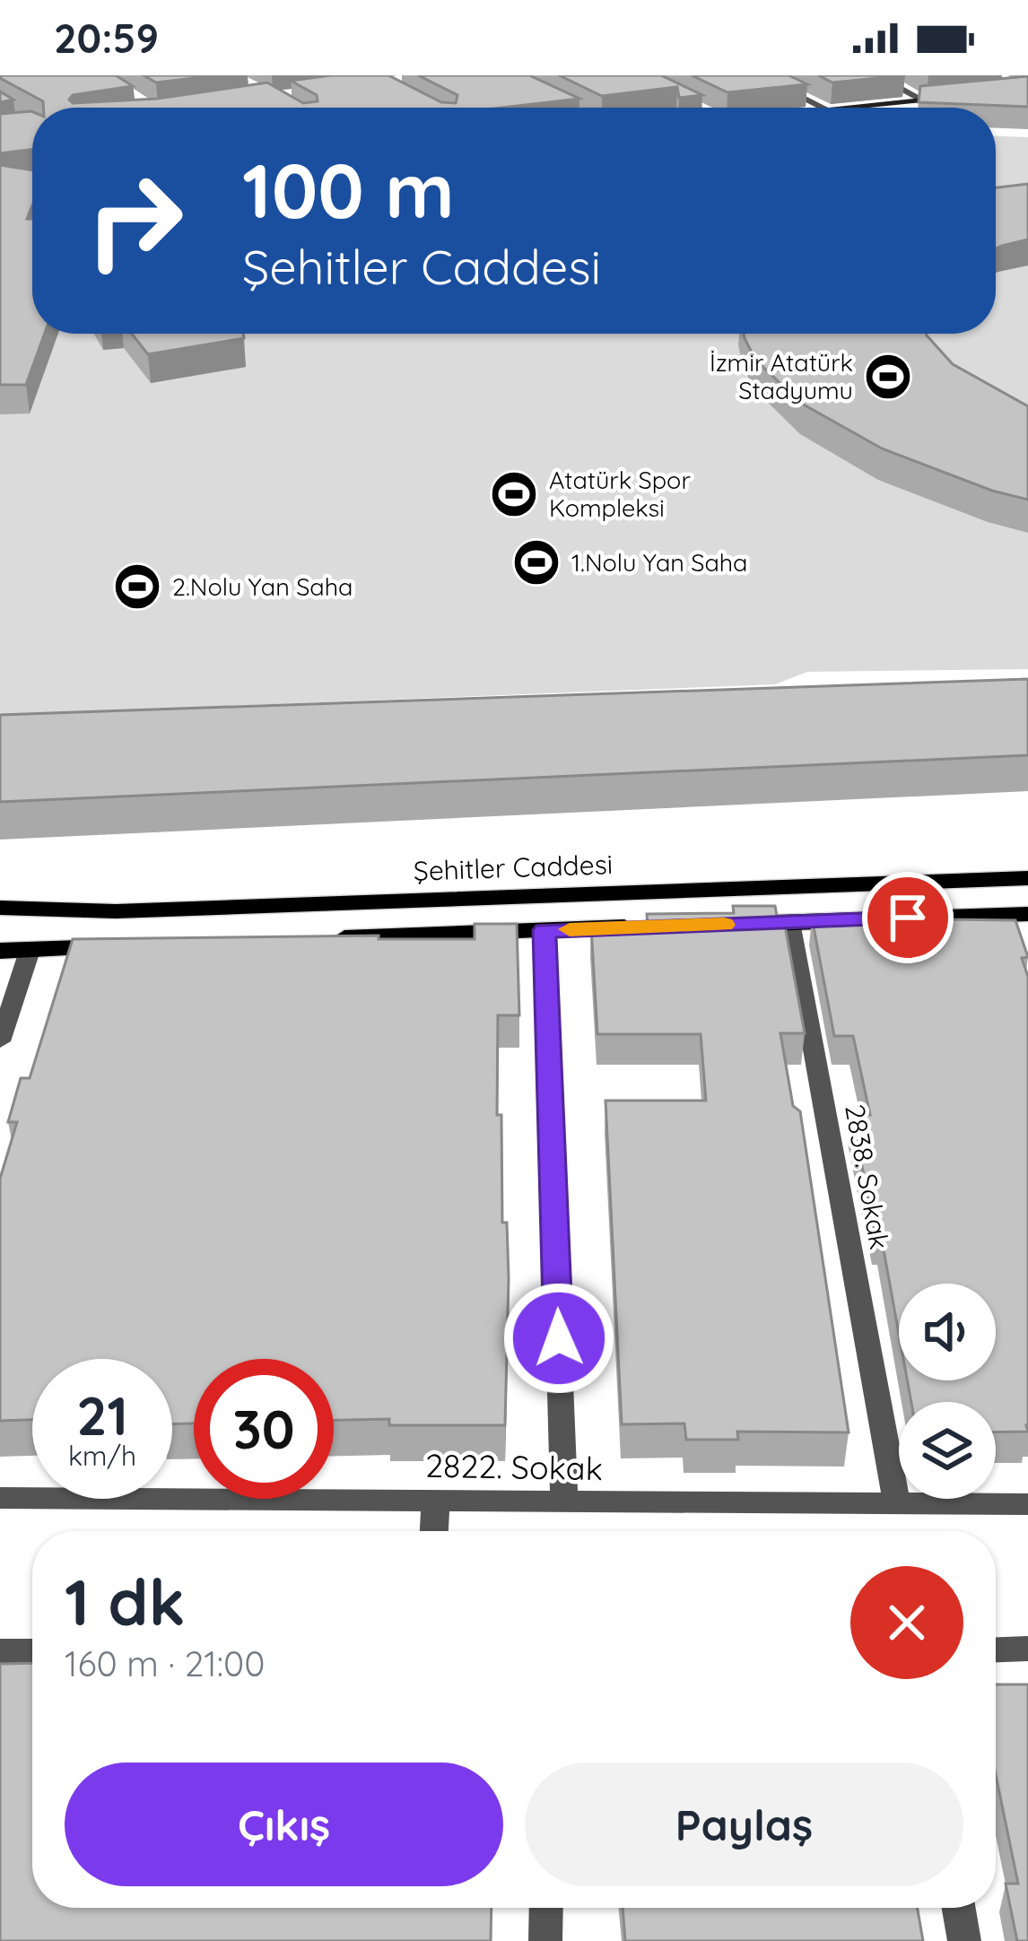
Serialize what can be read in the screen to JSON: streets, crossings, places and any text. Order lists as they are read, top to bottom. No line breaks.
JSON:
{"streets":{"main road":["Şehitler Caddesi"],"street":["2838. Sokak","2822. Sokak"]},"crossings":[["2838. Sokak","2822. Sokak"]],"places":{"sports":["İzmir Atatürk Stadyumu","Atatürk Spor Kompleksi","1.Nolu Yan Saha","2.Nolu Yan Saha"]},"page":{"status":"20:59","turn":["100 m","Şehitler Caddesi"],"speed":"21 km/h","limit":"30","heading":["1 dk","160 m · 21:00"],"buttons":["Çıkış","Paylaş"]}}
